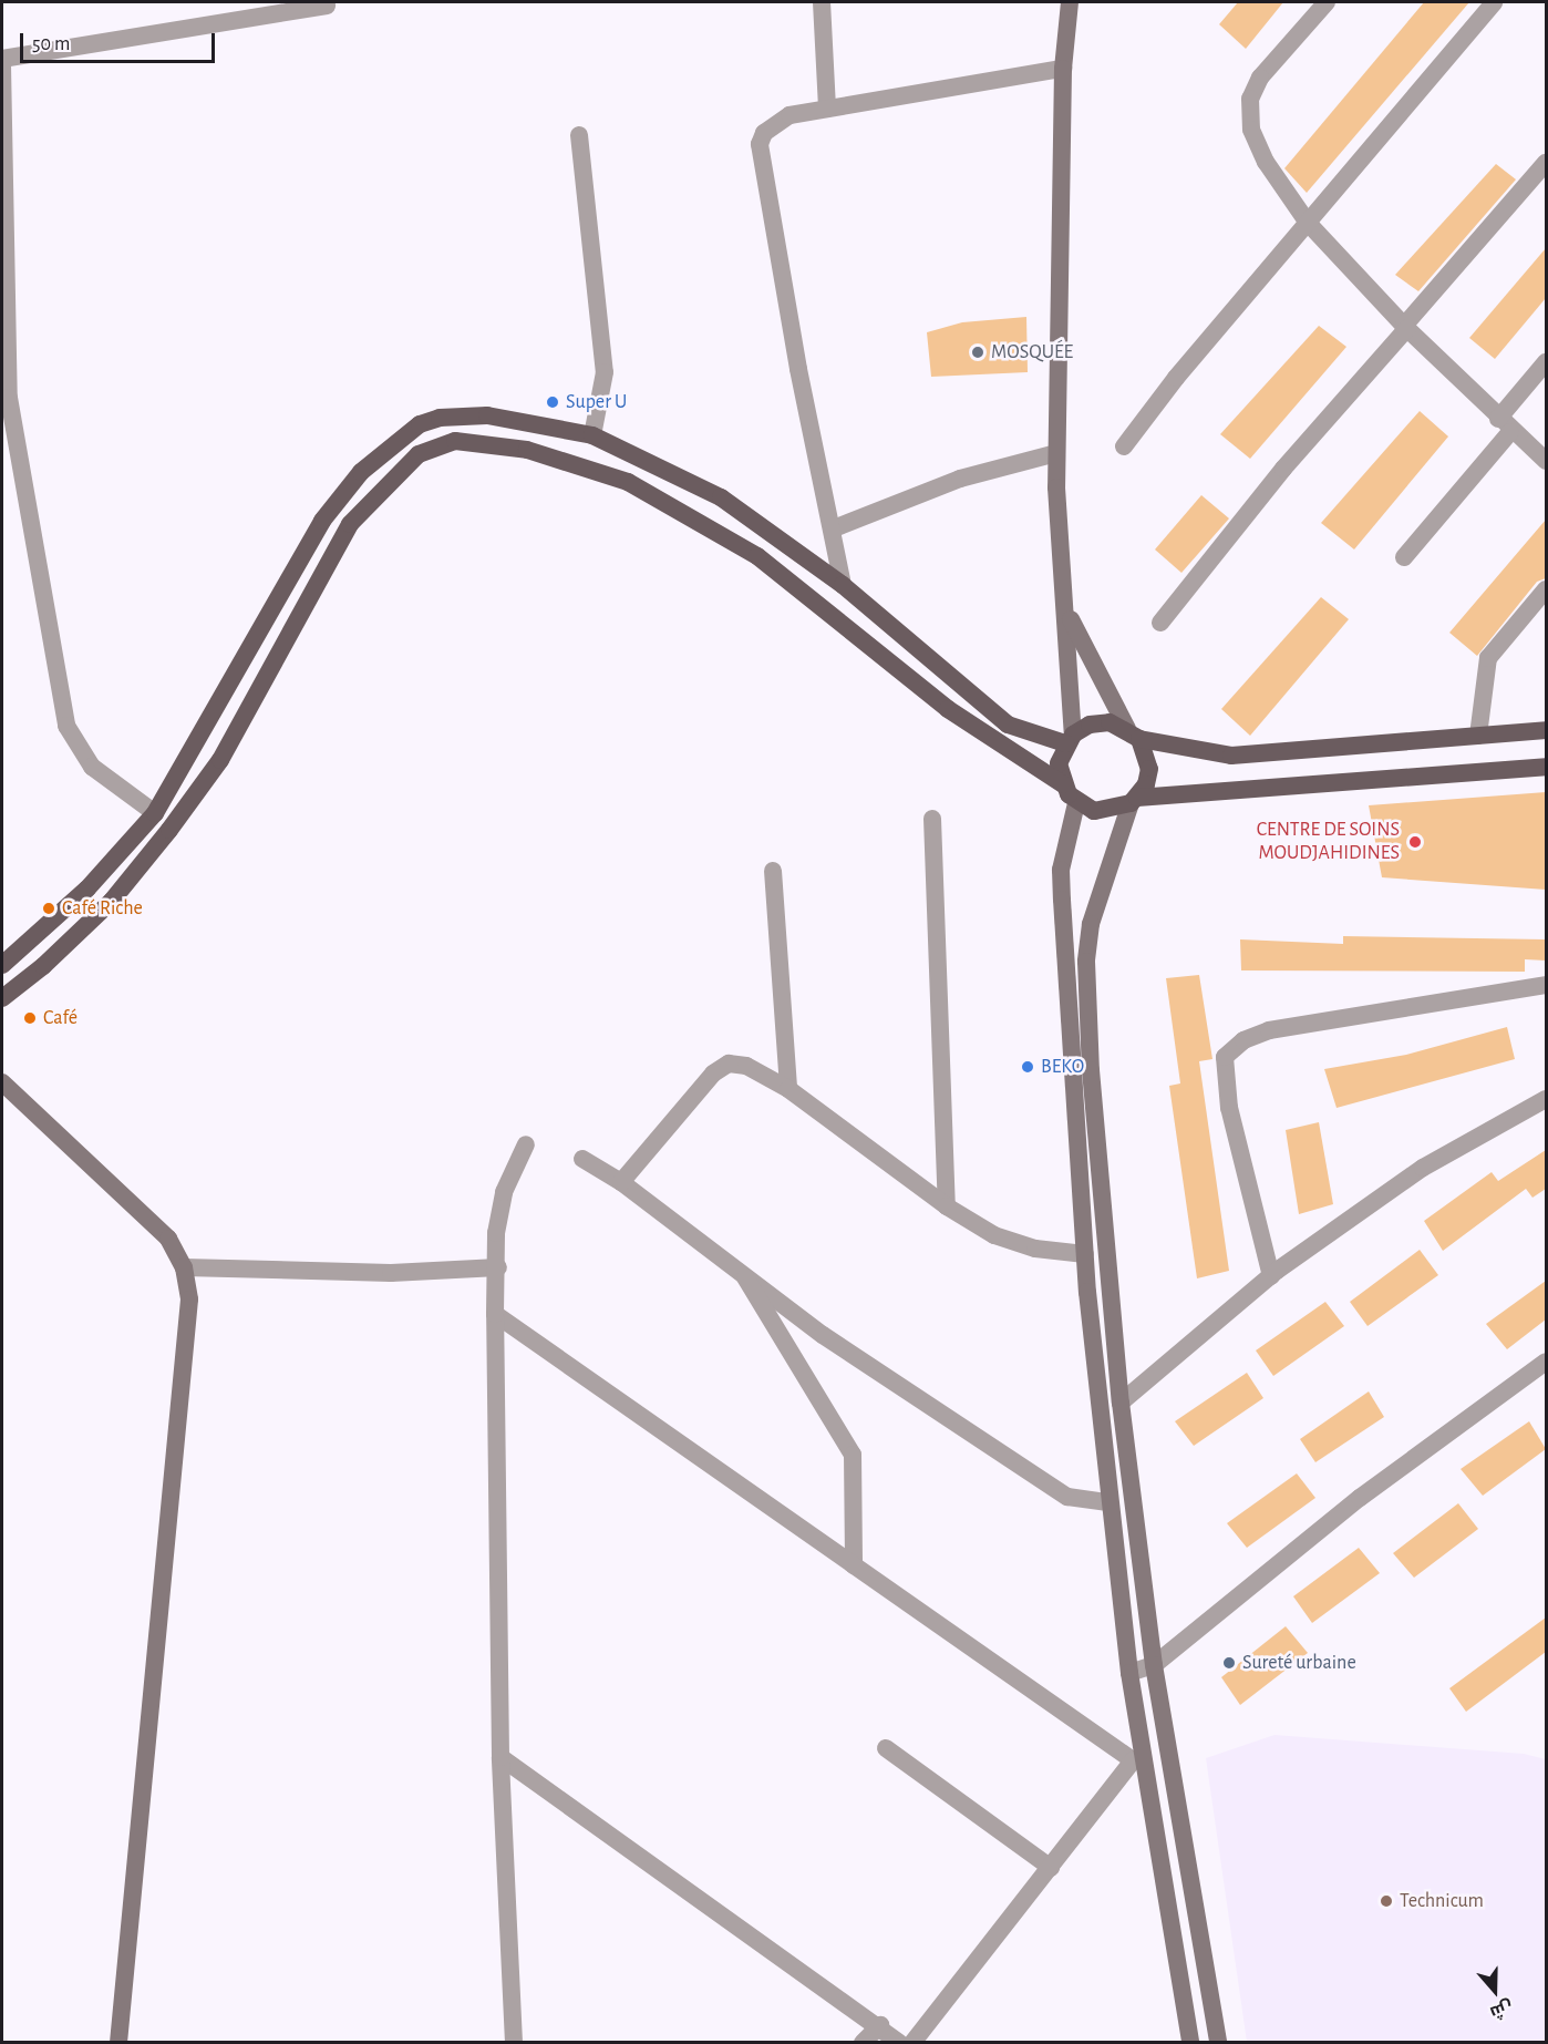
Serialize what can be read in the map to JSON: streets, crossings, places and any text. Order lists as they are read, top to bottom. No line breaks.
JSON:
{"places":["MOSQUÉE","Super U","CENTRE DE SOINS MOUDJAHIDINES","Café Riche","Café","BEKO","Sureté urbaine","Technicum"],"scale_bar":"50 m","north":"bottom"}
